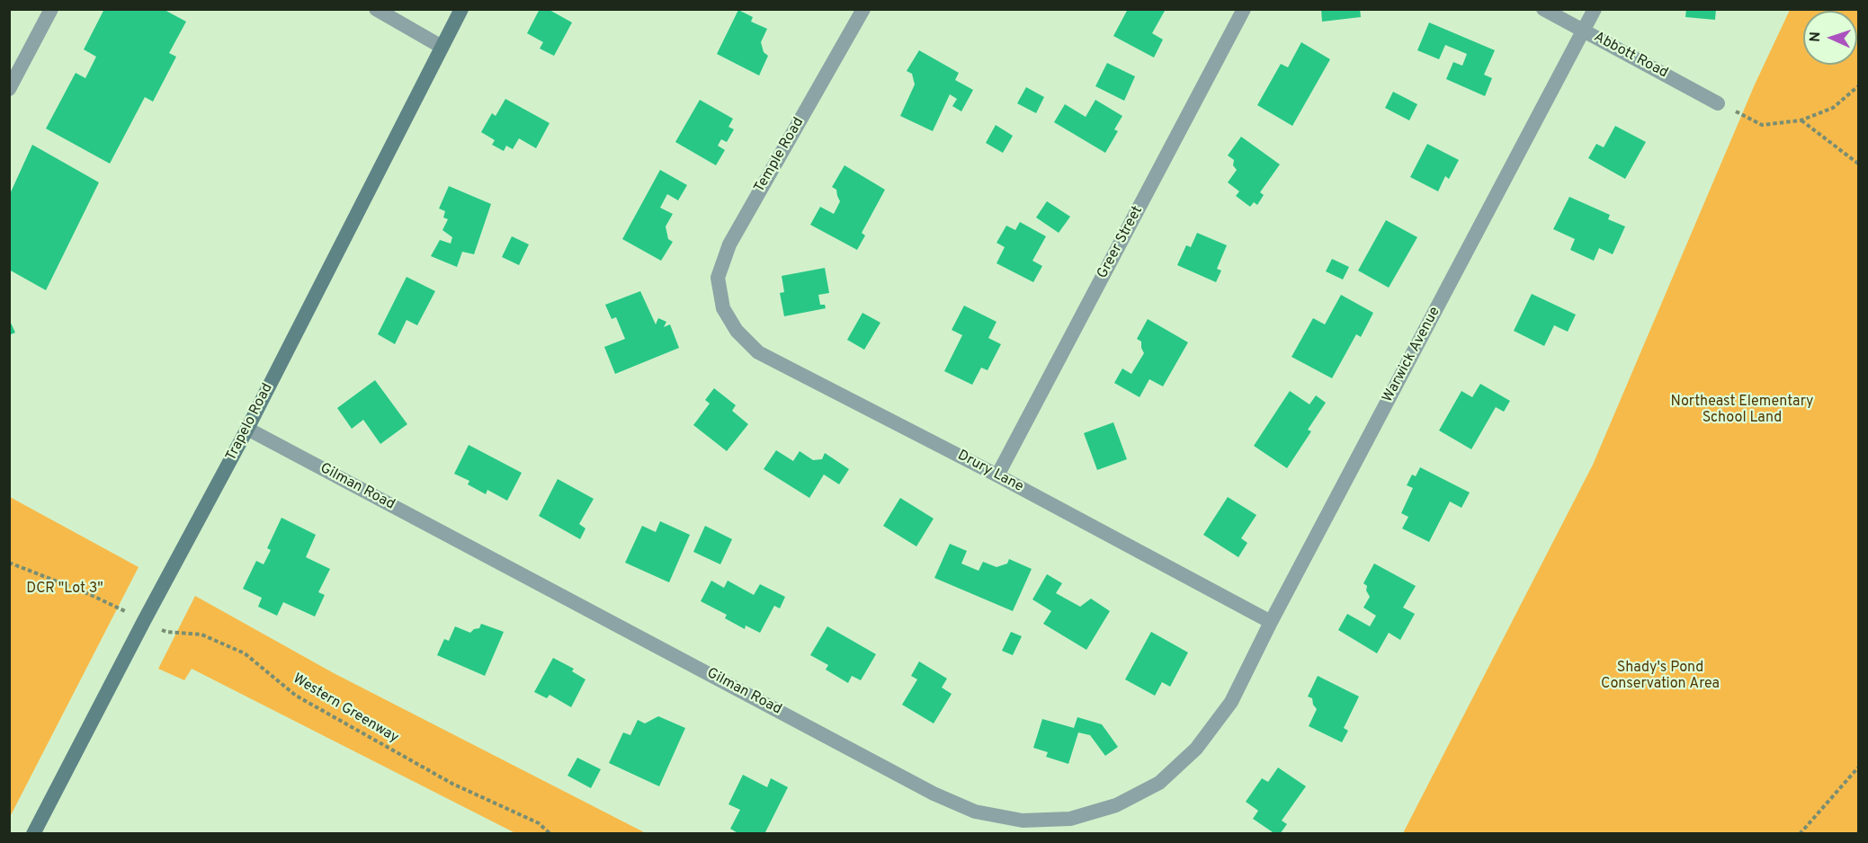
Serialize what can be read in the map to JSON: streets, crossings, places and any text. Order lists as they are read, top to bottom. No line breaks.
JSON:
{"streets":{"main road":["Trapelo Road"],"street":["Abbott Road","Temple Road","Greer Street","Warwick Avenue","Drury Lane","Gilman Road"],"path":["Western Greenway"]},"crossings":[["Abbott Road","Warwick Avenue"],["Temple Road","Drury Lane"],["Greer Street","Drury Lane"],["Warwick Avenue","Drury Lane"],["Warwick Avenue","Gilman Road"],["Trapelo Road","Gilman Road"],["Trapelo Road","Western Greenway"]],"parks":["Northeast Elementary School Land","DCR \"Lot 3\"","Shady's Pond Conservation Area"],"north":"left"}
